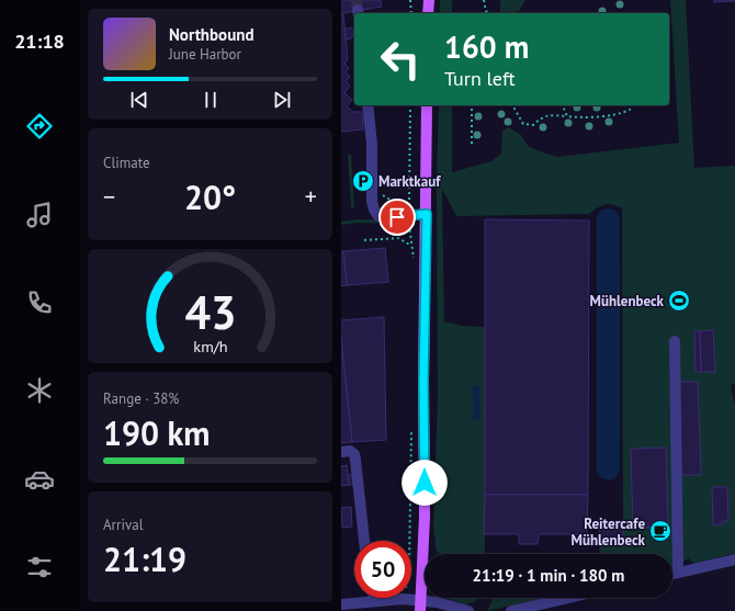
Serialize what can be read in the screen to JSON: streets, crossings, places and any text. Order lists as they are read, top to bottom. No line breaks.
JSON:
{"places":{"parking":["Marktkauf"],"sports":["Mühlenbeck"],"cafe":["Reitercafe Mühlenbeck"]},"page":{"tabs":"21:18","turn":["160 m","Turn left"],"song":["Northbound","June Harbor"],"tile":["Climate",["Range · 38%","190 km"],["Arrival","21:19"]],"heat":["−","20°","+"],"limit":"50","trip":"21:19 · 1 min · 180 m","gauge":["43","km/h"]}}
